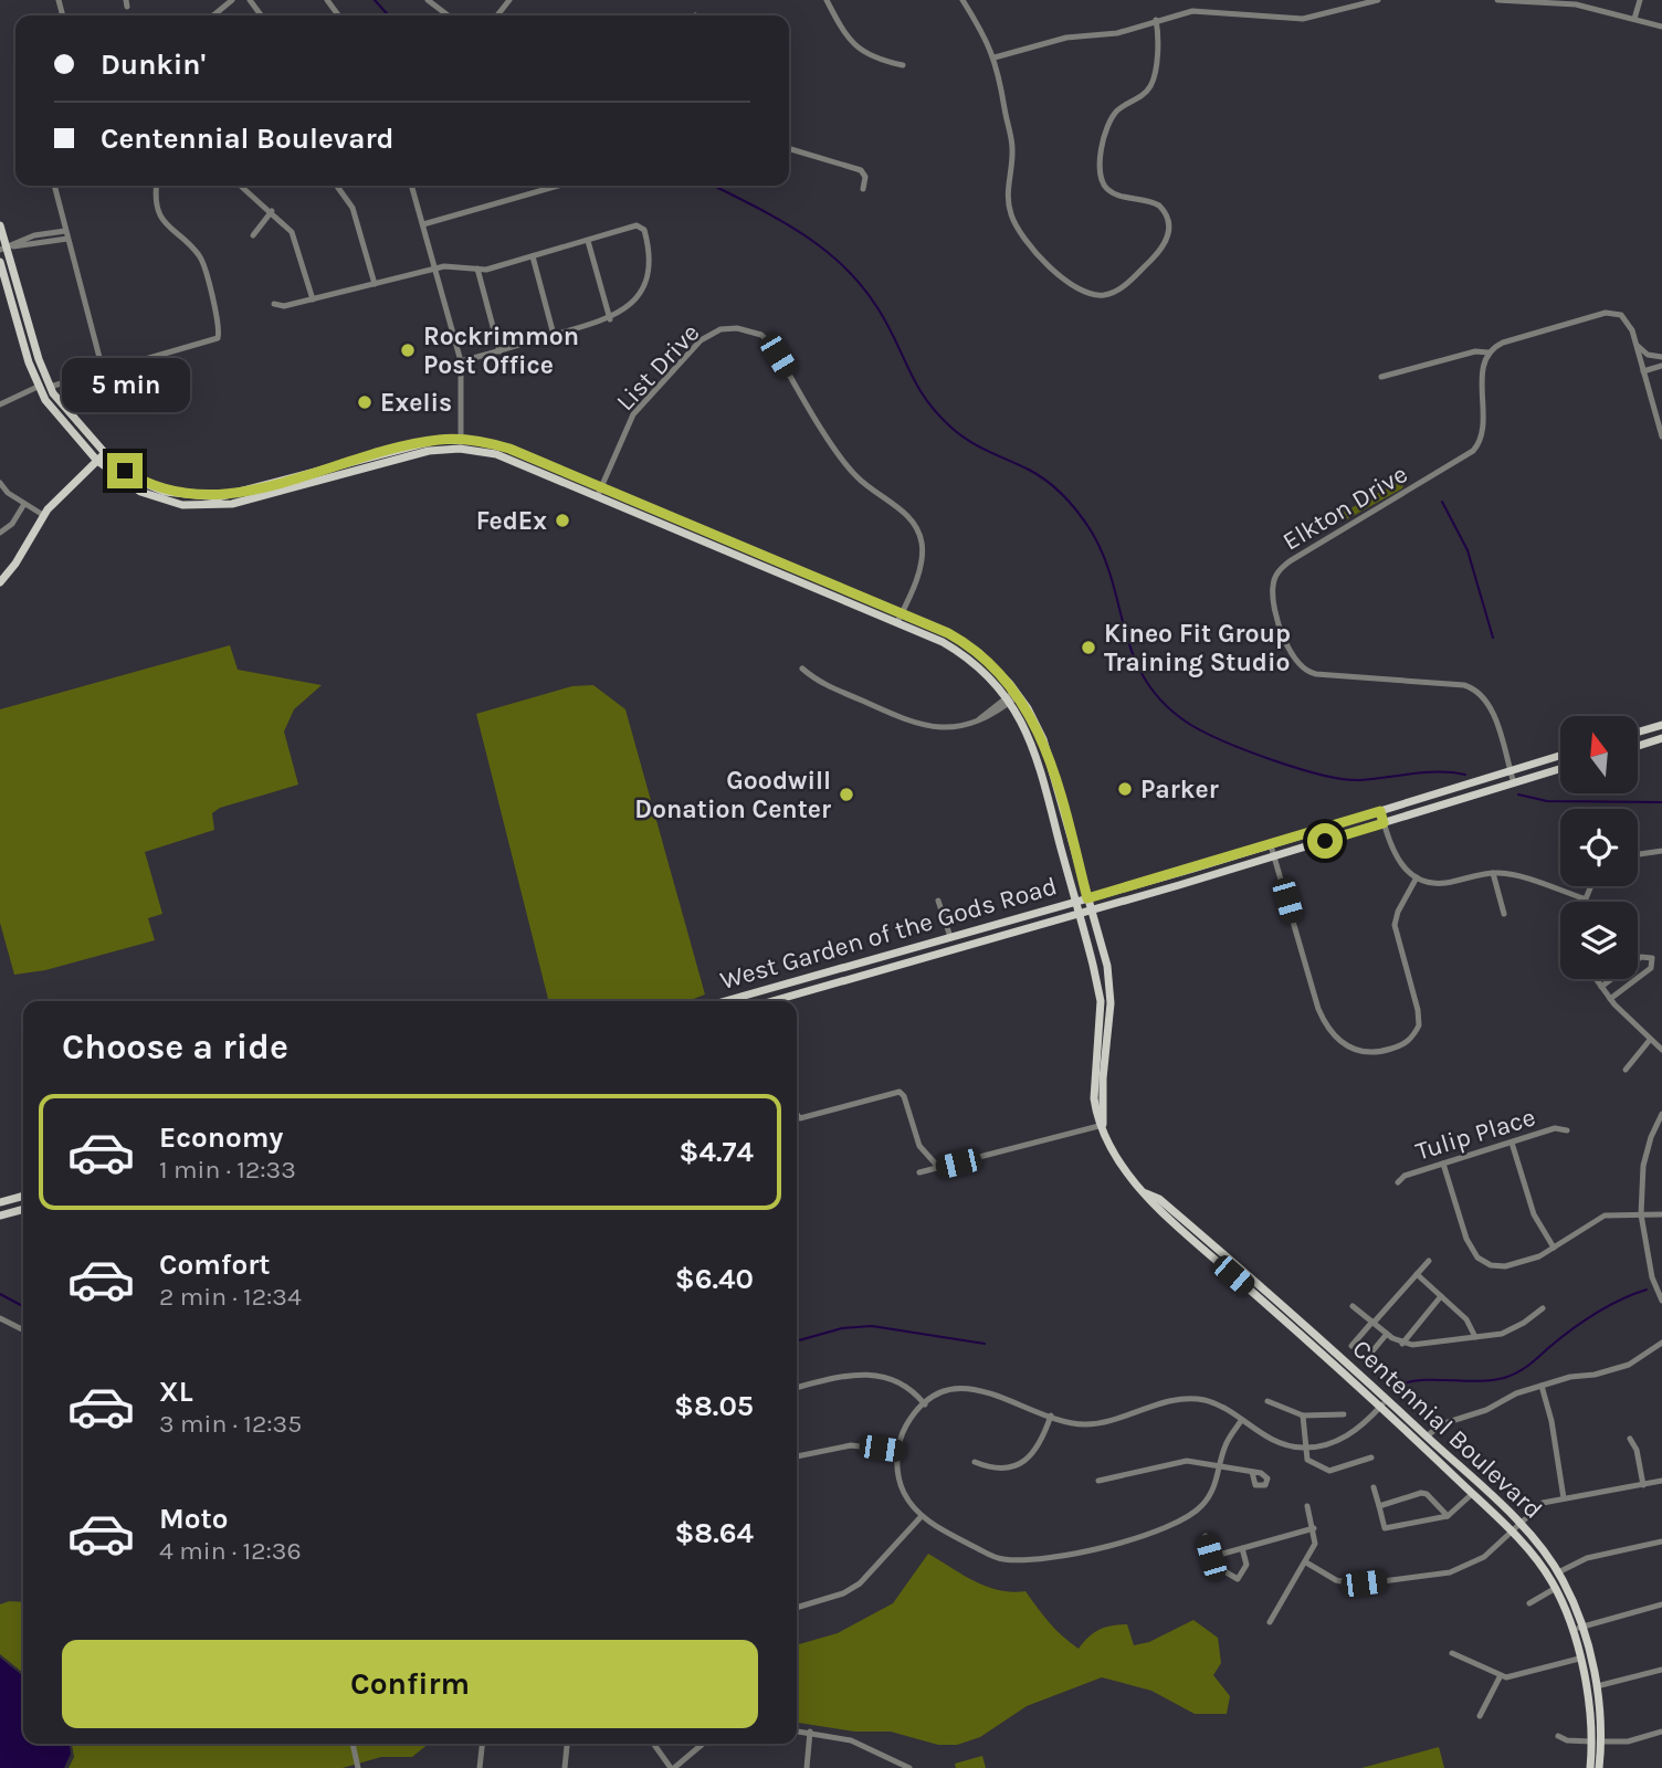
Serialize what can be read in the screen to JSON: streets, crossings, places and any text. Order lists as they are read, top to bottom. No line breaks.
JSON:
{"streets":{"main road":["West Garden of the Gods Road","Centennial Boulevard"],"street":["List Drive","Elkton Drive","Tulip Place"]},"crossings":[["List Drive","Centennial Boulevard"],["Elkton Drive","West Garden of the Gods Road"],["West Garden of the Gods Road","Centennial Boulevard"]],"places":["Rockrimmon Post Office","Exelis","FedEx","Kineo Fit Group Training Studio","Parker","Goodwill Donation Center"],"north":"top","page":{"banner":["Dunkin'","Centennial Boulevard"],"bubble":"5 min","heading":"Choose a ride","list":[{"name":"Economy","note":"1 min · 12:33","value":"$4.74"},{"name":"Comfort","note":"2 min · 12:34","value":"$6.40"},{"name":"XL","note":"3 min · 12:35","value":"$8.05"},{"name":"Moto","note":"4 min · 12:36","value":"$8.64"}],"buttons":"Confirm"}}
